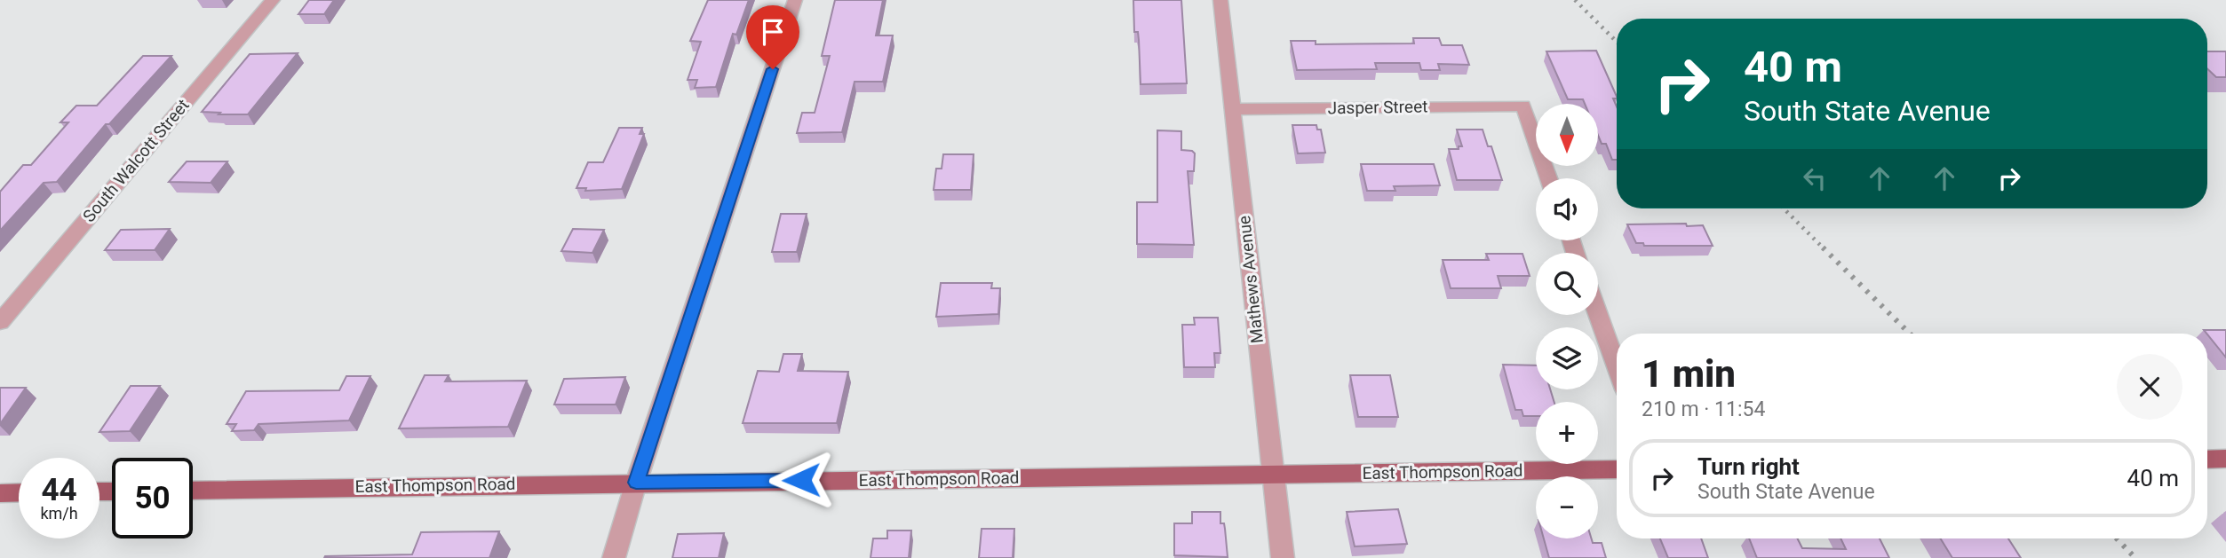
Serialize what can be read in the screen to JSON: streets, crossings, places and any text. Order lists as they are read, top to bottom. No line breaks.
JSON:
{"streets":{"main road":["East Thompson Road"],"street":["Jasper Street","South Walcott Street","Mathews Avenue"]},"crossings":[["Jasper Street","Mathews Avenue"],["Mathews Avenue","East Thompson Road"]],"north":"bottom","page":{"turn":["40 m","South State Avenue"],"map_buttons":["+","−"],"heading":["1 min","210 m · 11:54"],"list":[{"name":"Turn right","note":"South State Avenue","value":"40 m"}],"speed":"44 km/h","limit":"50"}}
